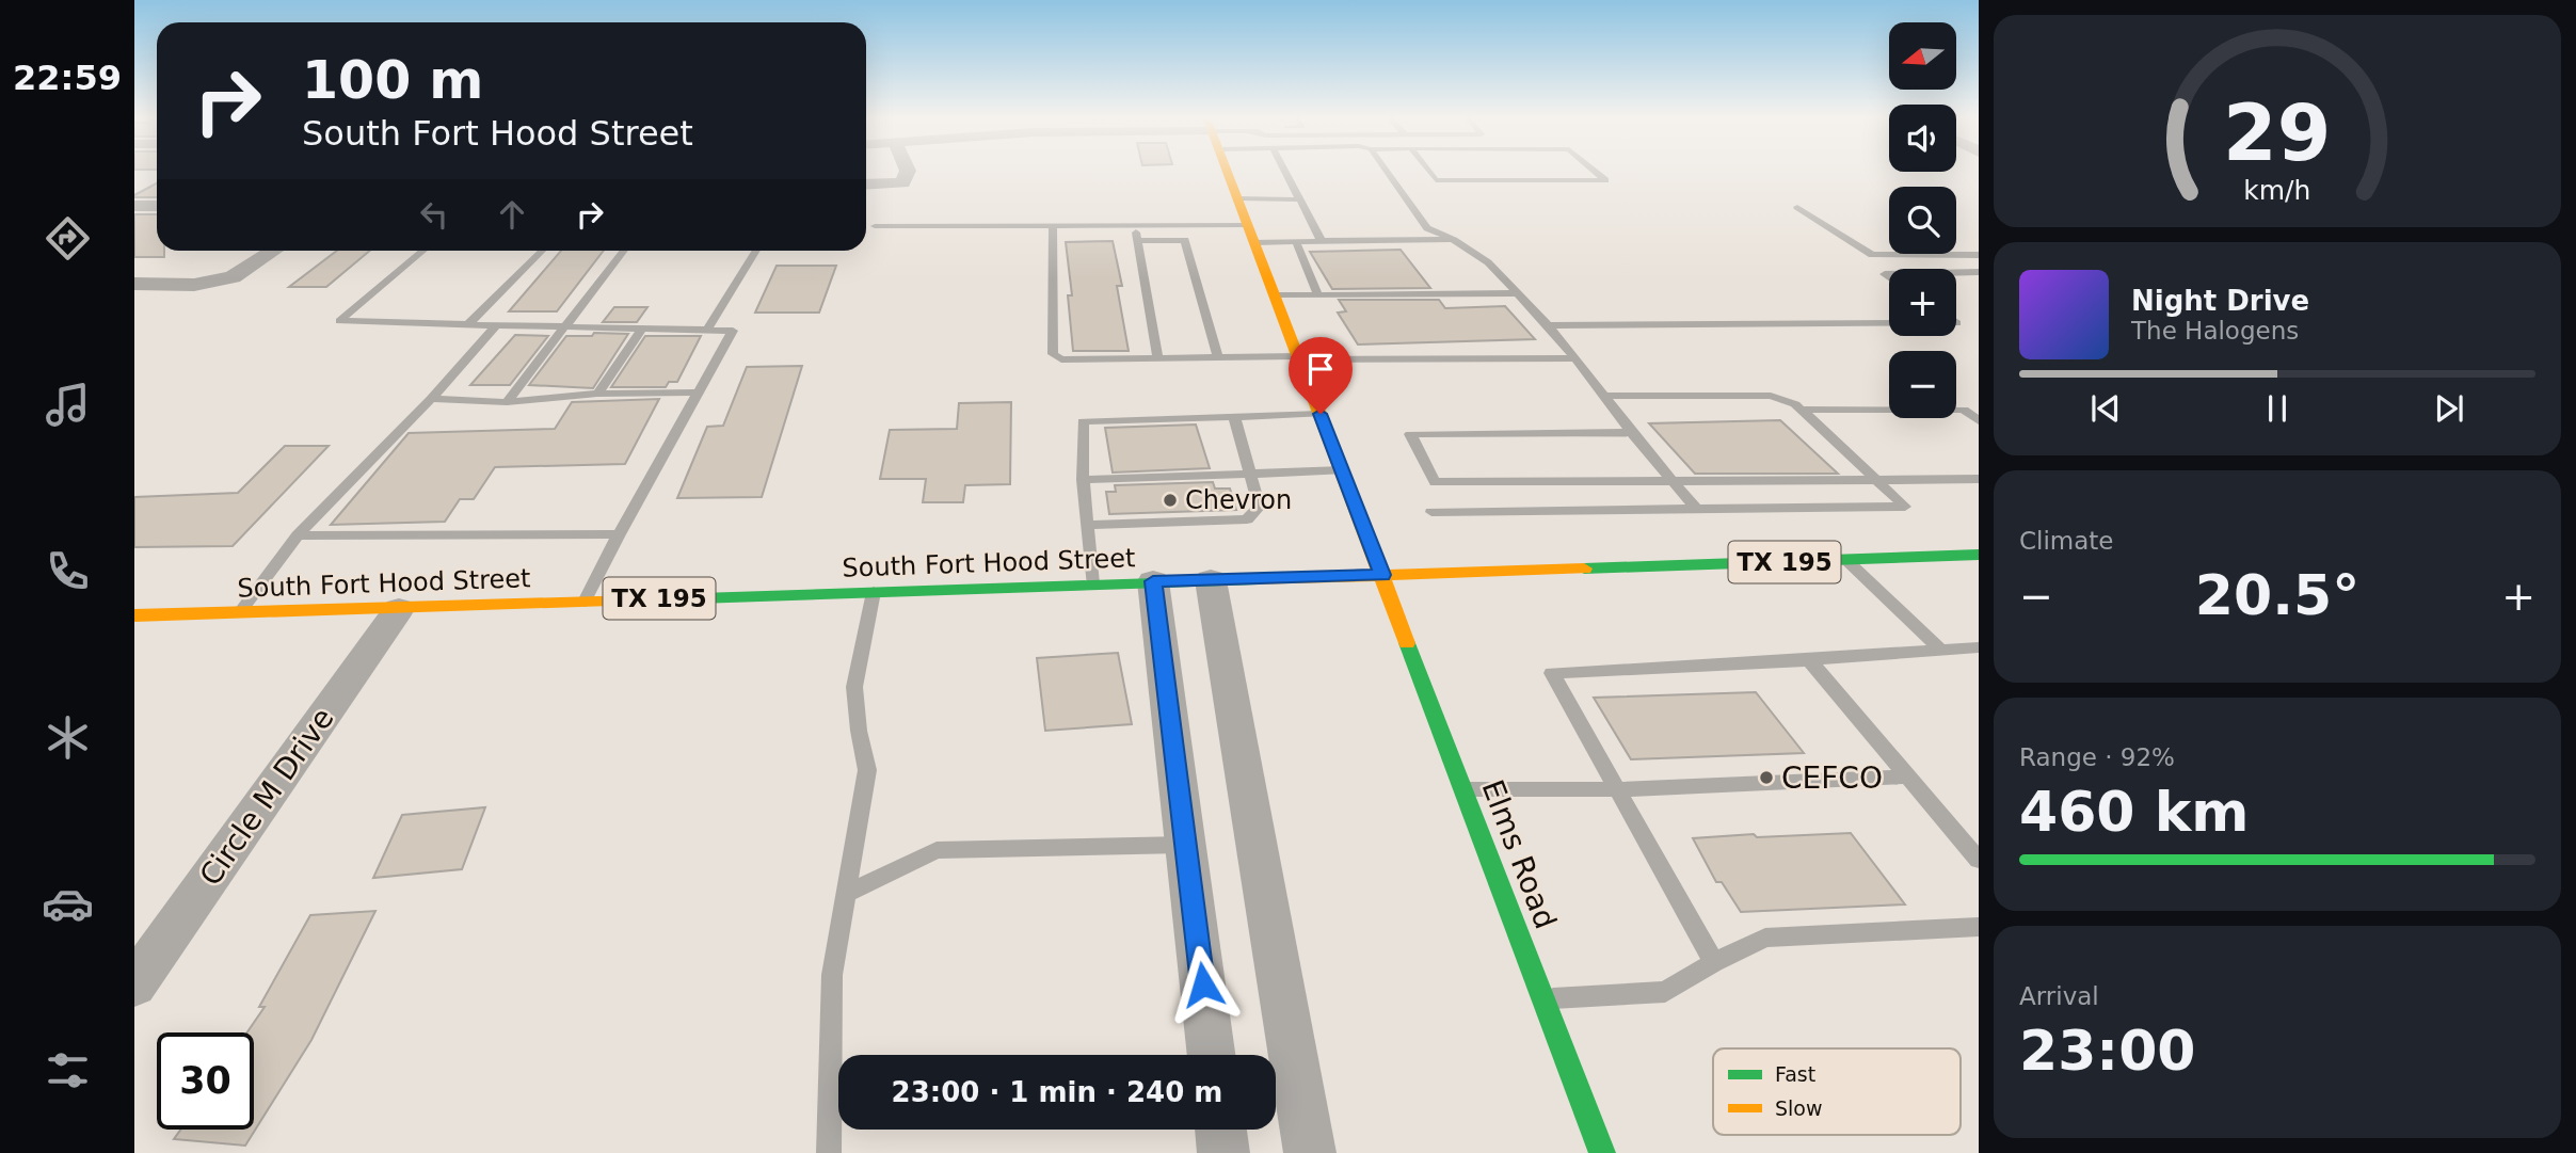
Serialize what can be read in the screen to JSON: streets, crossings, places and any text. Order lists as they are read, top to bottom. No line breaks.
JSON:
{"streets":{"main road":["TX 195","South Fort Hood Street","Elms Road"],"street":["Circle M Drive"]},"crossings":[["South Fort Hood Street","Circle M Drive"],["South Fort Hood Street","Elms Road"]],"places":["Chevron","CEFCO"],"legend":["Fast","Slow"],"north":"left","page":{"tabs":"22:59","map_buttons":["+","−"],"turn":["100 m","South Fort Hood Street"],"song":["Night Drive","The Halogens"],"tile":["Climate",["Range · 92%","460 km"],["Arrival","23:00"]],"heat":["−","20.5°","+"],"limit":"30","trip":"23:00 · 1 min · 240 m","gauge":["29","km/h"]}}
